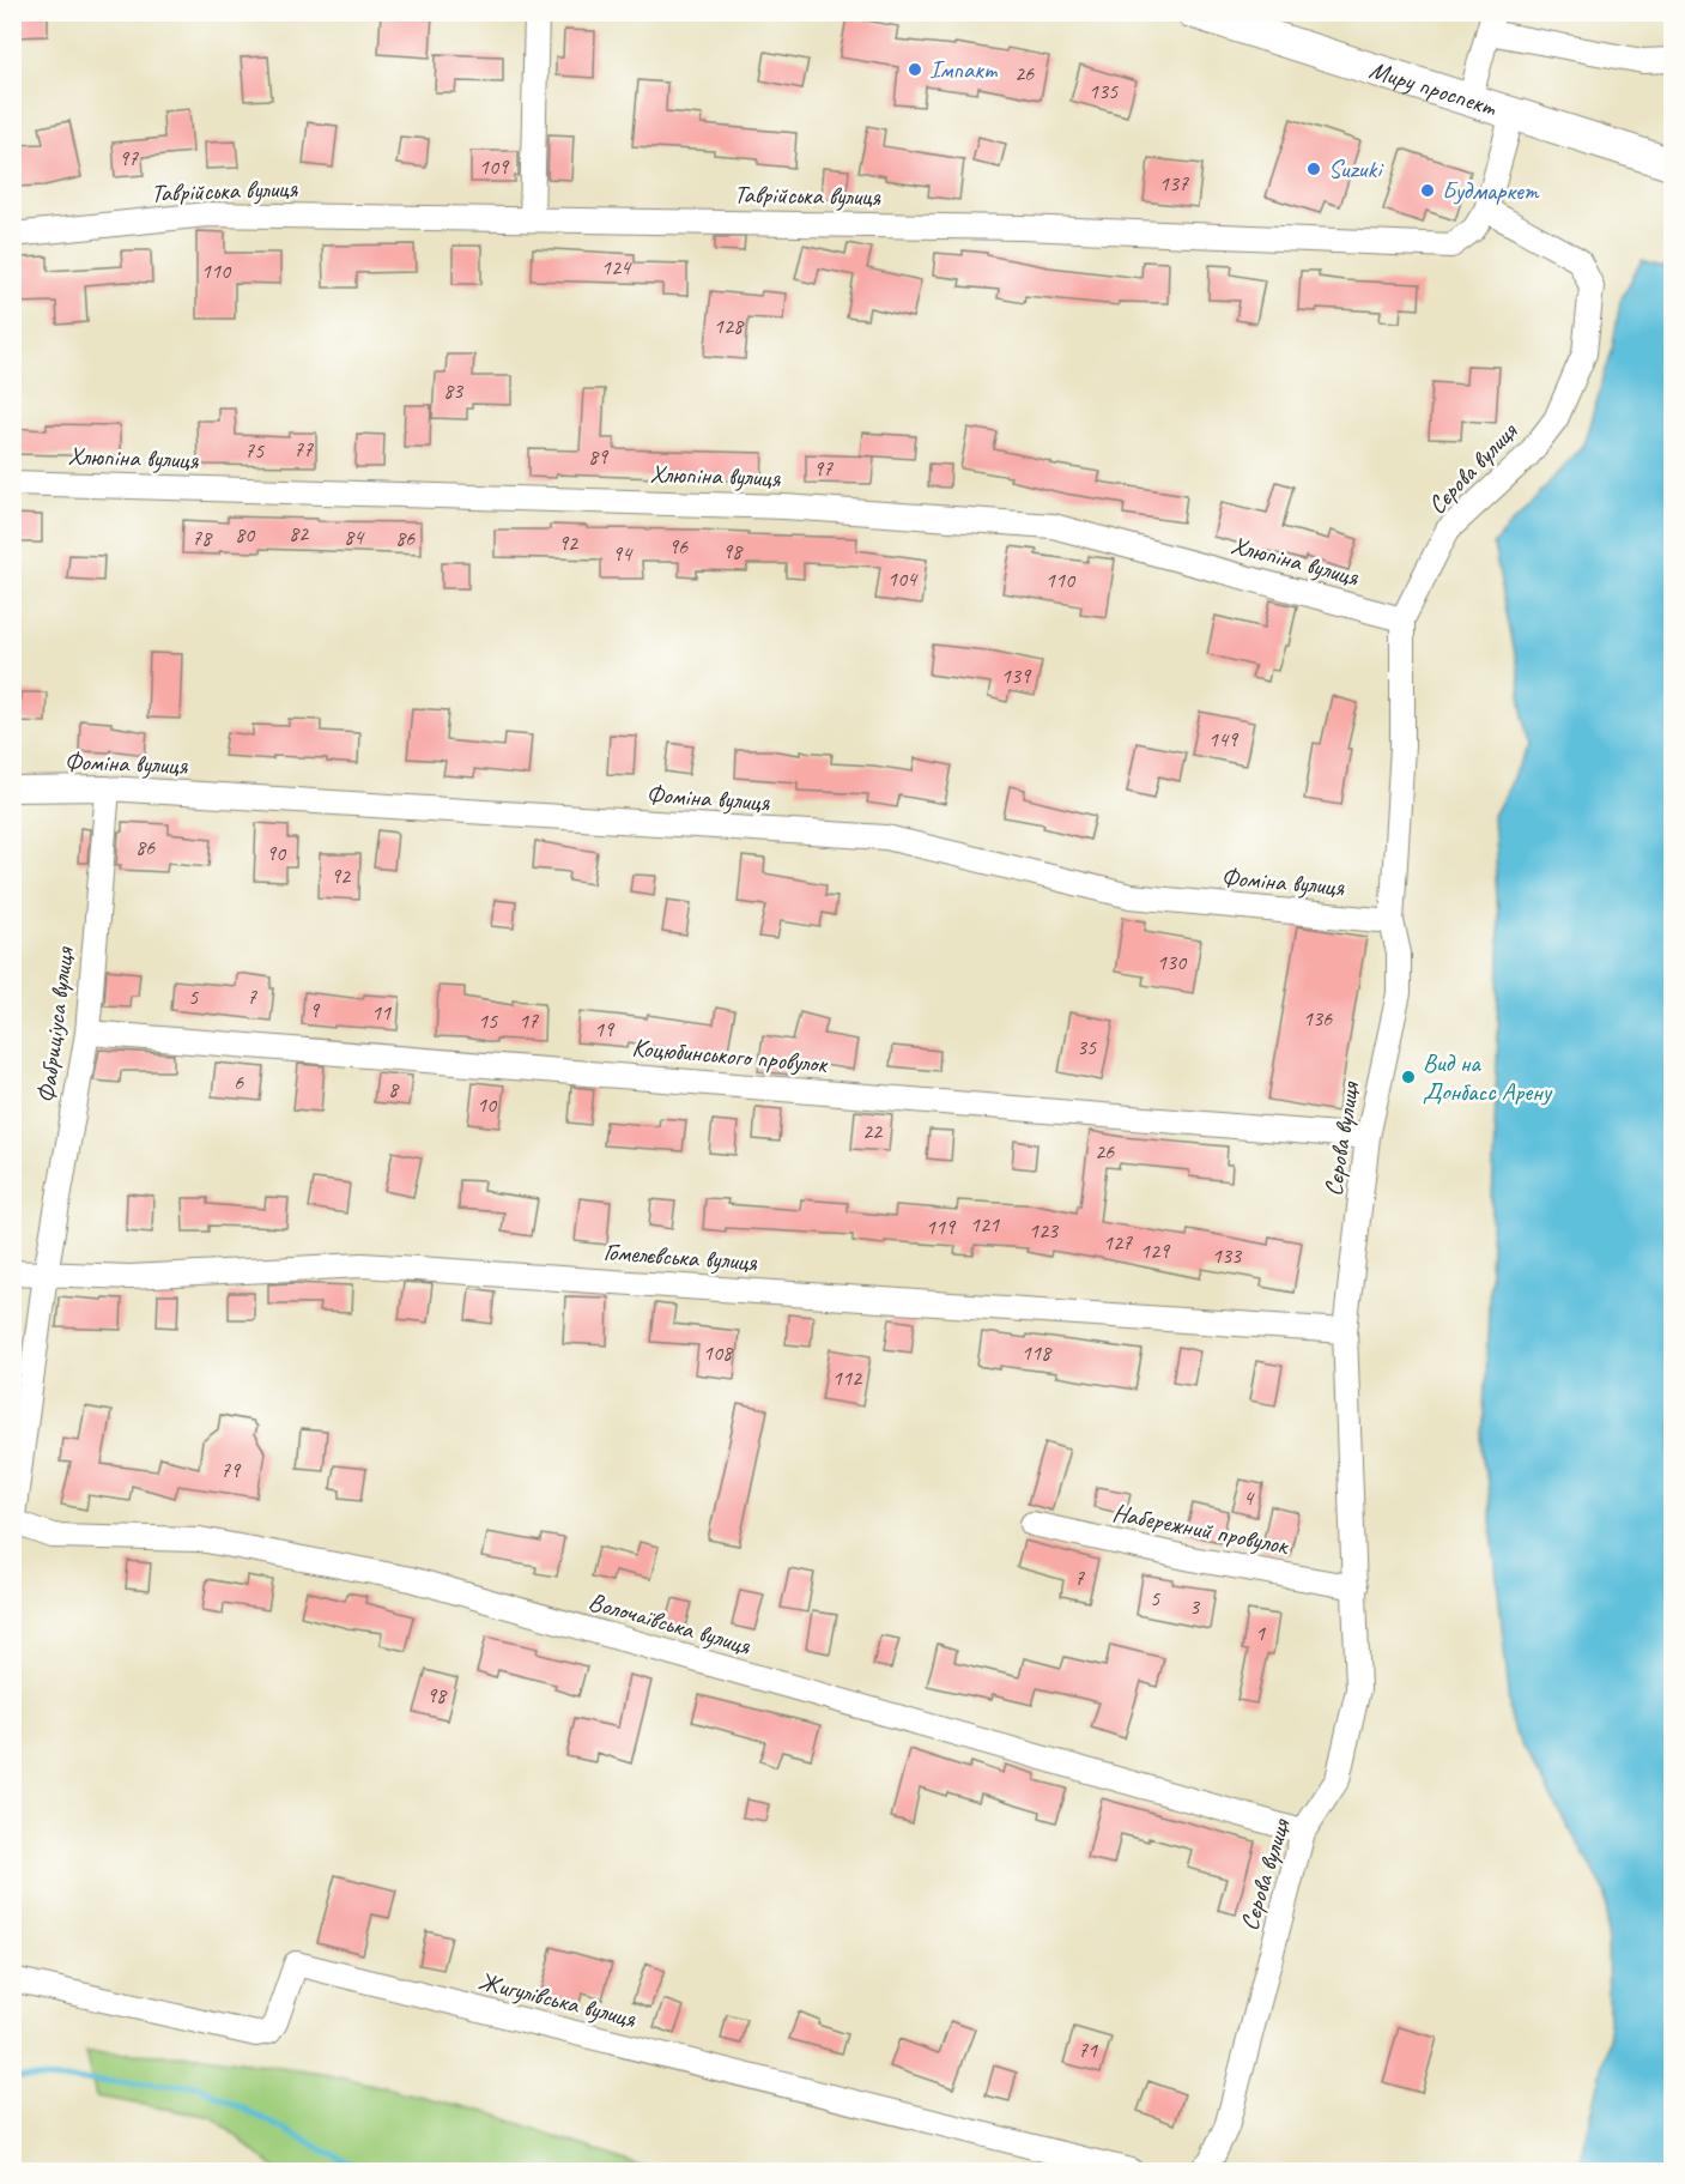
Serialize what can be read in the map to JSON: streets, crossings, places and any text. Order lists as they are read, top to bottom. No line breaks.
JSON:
{"streets":{"main road":["Миру проспект"],"street":["Таврійська вулиця","Хлюпіна вулиця","Сєрова вулиця","Фоміна вулиця","Фабриціуса вулиця","Коцюбинського провулок","Гомелєвська вулиця","Набережний провулок","Волочаївська вулиця","Жигулівська вулиця"]},"crossings":[["Миру проспект","Таврійська вулиця"],["Таврійська вулиця","Сєрова вулиця"],["Хлюпіна вулиця","Сєрова вулиця"],["Сєрова вулиця","Фоміна вулиця"],["Сєрова вулиця","Коцюбинського провулок"],["Сєрова вулиця","Гомелєвська вулиця"],["Сєрова вулиця","Набережний провулок"],["Сєрова вулиця","Волочаївська вулиця"],["Фоміна вулиця","Фабриціуса вулиця"],["Фабриціуса вулиця","Коцюбинського провулок"],["Фабриціуса вулиця","Гомелєвська вулиця"],["Фабриціуса вулиця","Волочаївська вулиця"]],"places":["Iмпакт","Suzuki","Будмаркет","Вид на Донбасс Арену"],"house_numbers":["26","135","97","109","137","124","110","128","83","77","75","89","97","82","80","84","78","86","92","96","98","94","104","110","139","149","86","90","92","130","5","7","9","11","136","15","17","19","35","6","8","10","22","26","121","119","123","127","129","133","108","118","112","79","4","7","5","3","1","98","71"]}
